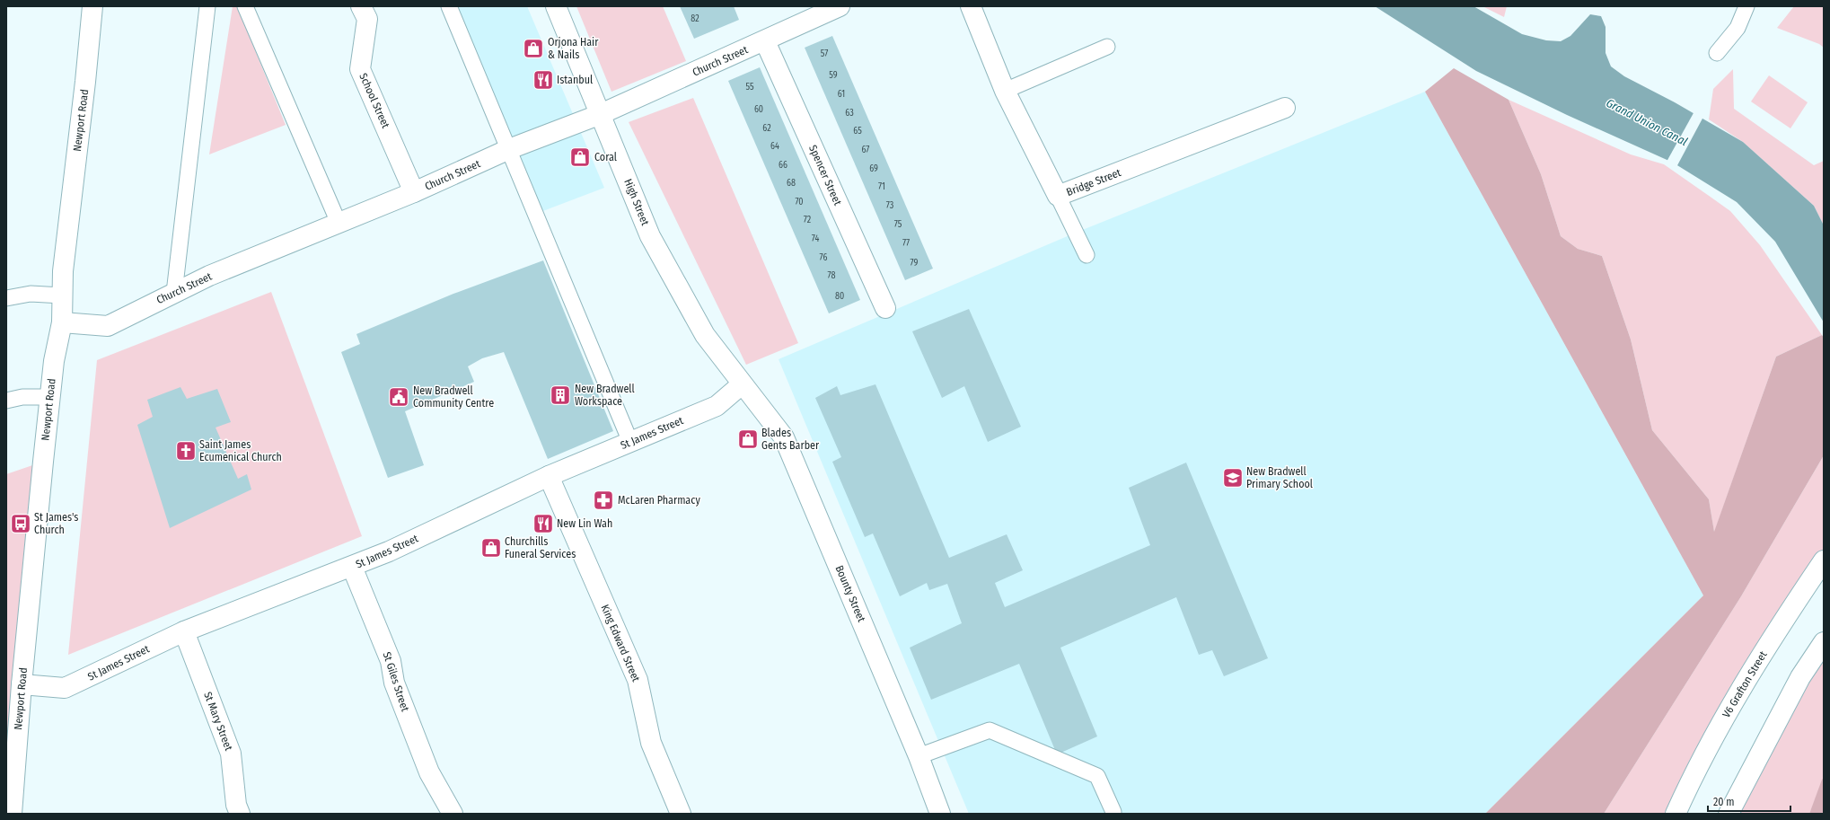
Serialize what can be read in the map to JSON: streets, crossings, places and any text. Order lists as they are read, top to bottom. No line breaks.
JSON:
{"streets":{"street":["Church Street","School Street","Newport Road","Spencer Street","Bridge Street","High Street","St James Street","Bounty Street","King Edward Street","St Giles Street","V6 Grafton Street","St Mary Street"]},"crossings":[["Church Street","School Street"],["Church Street","Newport Road"],["Church Street","Spencer Street"],["Church Street","High Street"],["Newport Road","St James Street"],["High Street","St James Street"],["High Street","Bounty Street"],["St James Street","Bounty Street"],["St James Street","King Edward Street"],["St James Street","St Giles Street"],["St James Street","St Mary Street"]],"water":["Grand Union Canal"],"places":{"shop":["Orjona Hair & Nails","Coral","Blades Gents Barber","Churchills Funeral Services"],"restaurant":["Istanbul","New Lin Wah"],"building":["New Bradwell Workspace"],"public building":["New Bradwell Community Centre"],"church":["Saint James Ecumenical Church"],"school or university":["New Bradwell Primary School"],"pharmacy":["McLaren Pharmacy"],"bus stop":["St James's Church"]},"house_numbers":["82","57","59","55","61","60","63","62","65","64","67","66","69","68","71","70","73","72","75","74","77","76","79","78","80"],"scale_bar":"20 m"}
